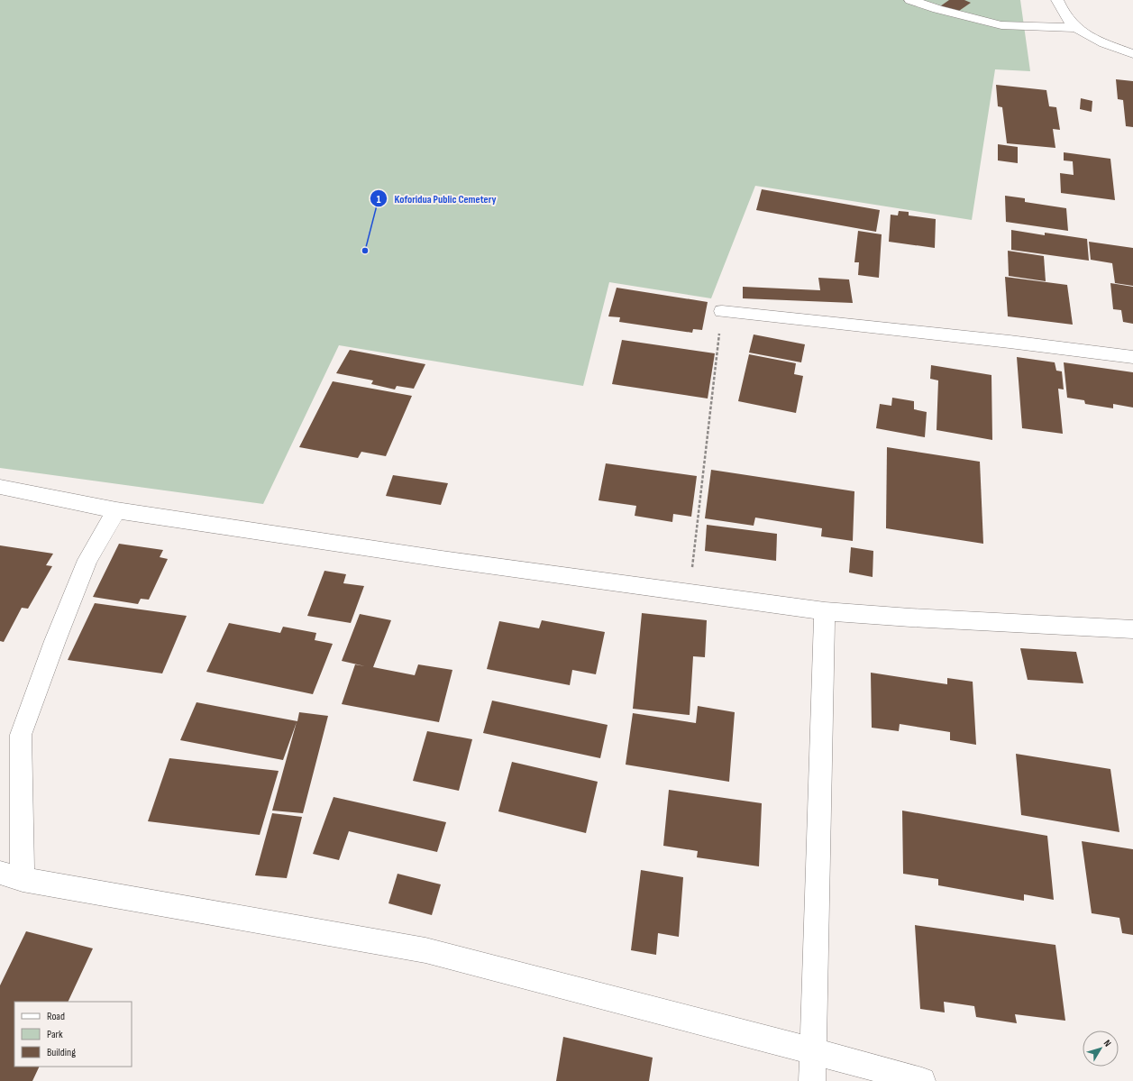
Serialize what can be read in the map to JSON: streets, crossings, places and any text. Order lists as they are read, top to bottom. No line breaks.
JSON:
{"places":["Koforidua Public Cemetery"],"legend":["Road","Park","Building"],"north":"top right"}
